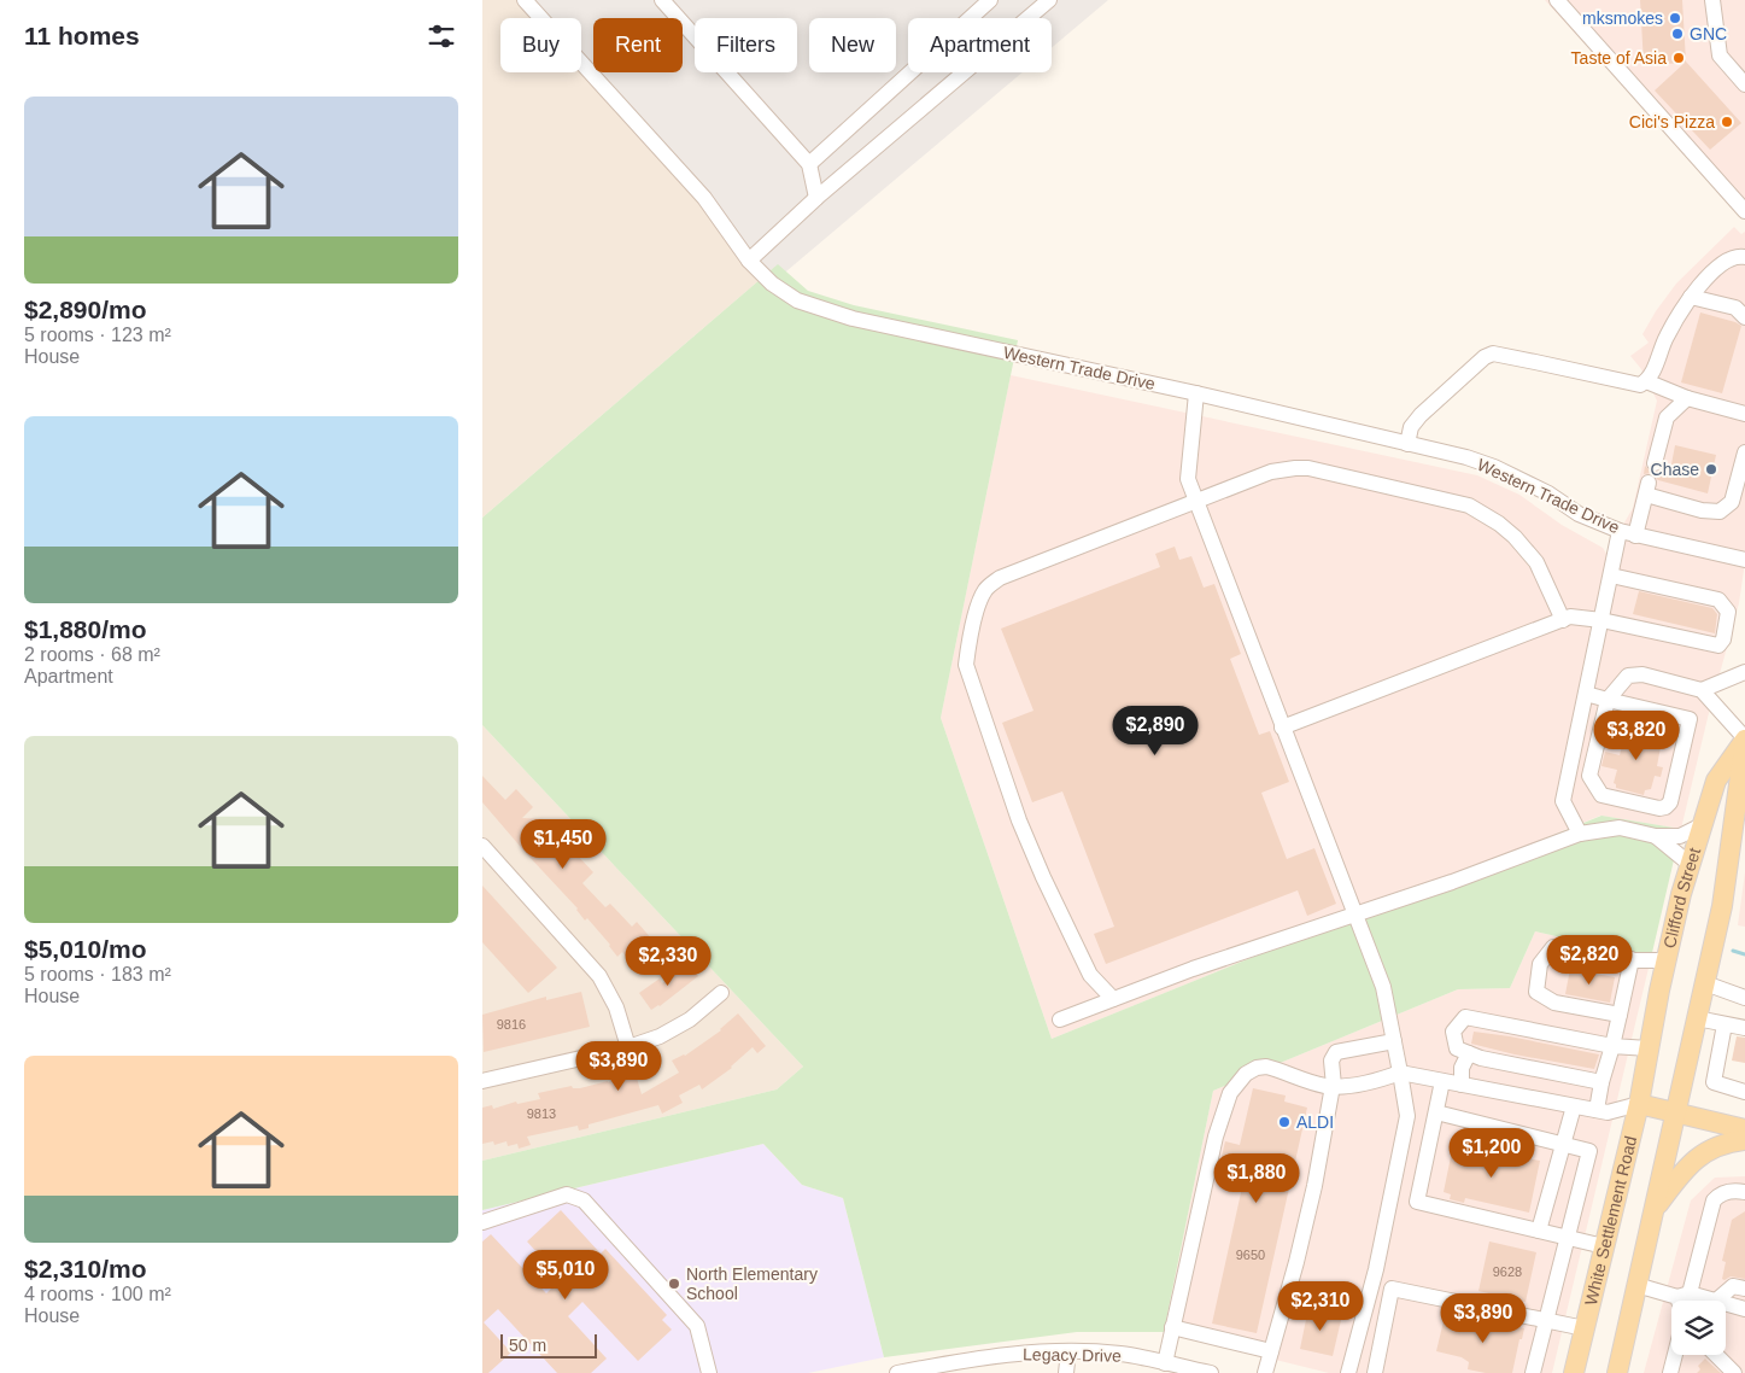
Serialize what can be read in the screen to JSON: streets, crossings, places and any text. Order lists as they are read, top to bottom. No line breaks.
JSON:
{"streets":{"main road":["Clifford Street","White Settlement Road"],"street":["Western Trade Drive","Legacy Drive"]},"crossings":[["Clifford Street","White Settlement Road"]],"places":["mksmokes","GNC","Taste of Asia","Cici's Pizza","Chase","ALDI","North Elementary School"],"house_numbers":["9816","9813","9650","9628"],"scale_bar":"50 m","page":{"heading":"11 homes","chip":["Buy","Rent","Filters","New","Apartment"],"list":[{"name":"$2,890/mo","note":"5 rooms · 123 m² · House"},{"name":"$1,880/mo","note":"2 rooms · 68 m² · Apartment"},{"name":"$5,010/mo","note":"5 rooms · 183 m² · House"},{"name":"$2,310/mo","note":"4 rooms · 100 m² · House"}],"price":["$2,890","$3,820","$1,450","$2,820","$2,330","$3,890","$1,200","$1,880","$5,010","$2,310","$3,890"],"scale":"50 m"}}
